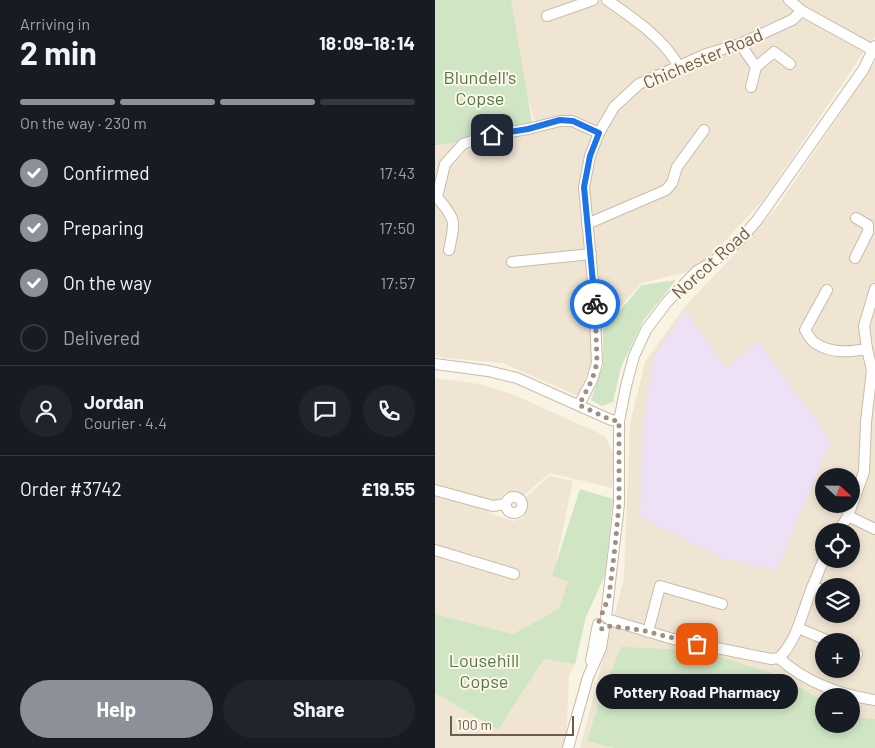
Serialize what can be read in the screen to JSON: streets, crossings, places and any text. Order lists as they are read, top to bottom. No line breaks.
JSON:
{"streets":{"street":["Chichester Road","Norcot Road"]},"parks":["Blundell's Copse","Lousehill Copse"],"places":["Pottery Road Pharmacy"],"scale_bar":"100 m","north":"right","page":{"heading":["2 min","Arriving in","18:09–18:14"],"panel":["Jordan","Courier · 4.4","Order #3742","£19.55"],"bar":"On the way · 230 m","list":[["Confirmed","17:43"],["Preparing","17:50"],["On the way","17:57"],"Delivered"],"map_buttons":["+","−"],"buttons":["Help","Share"],"bubble":"Pottery Road Pharmacy","scale":"100 m"}}
